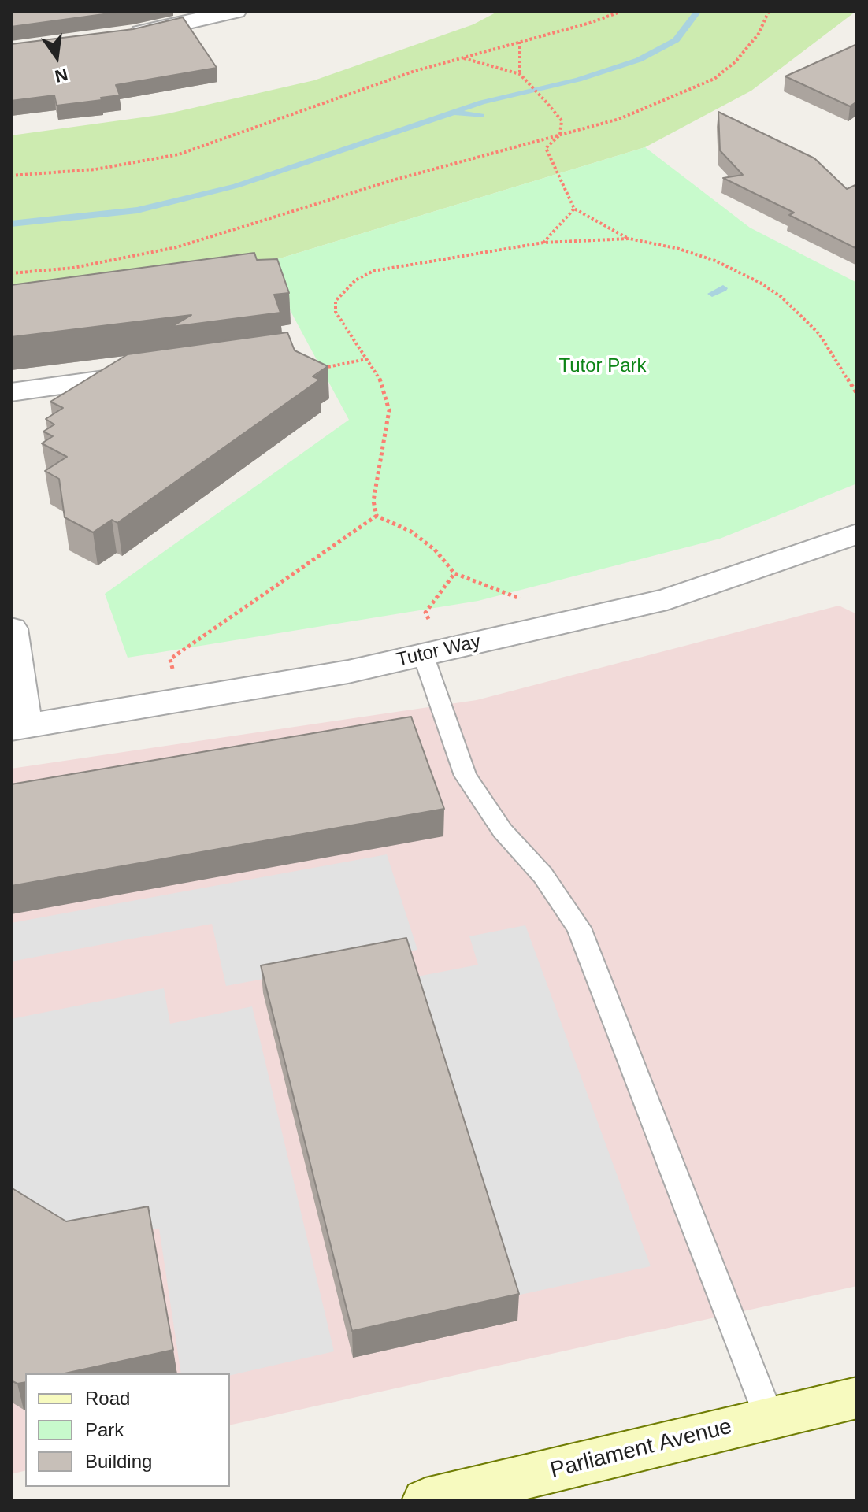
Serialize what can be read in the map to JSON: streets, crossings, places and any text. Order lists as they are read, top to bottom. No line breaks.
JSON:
{"streets":{"main road":["Parliament Avenue"],"street":["Tutor Way"]},"parks":["Tutor Park"],"legend":["Road","Park","Building"],"north":"bottom"}
